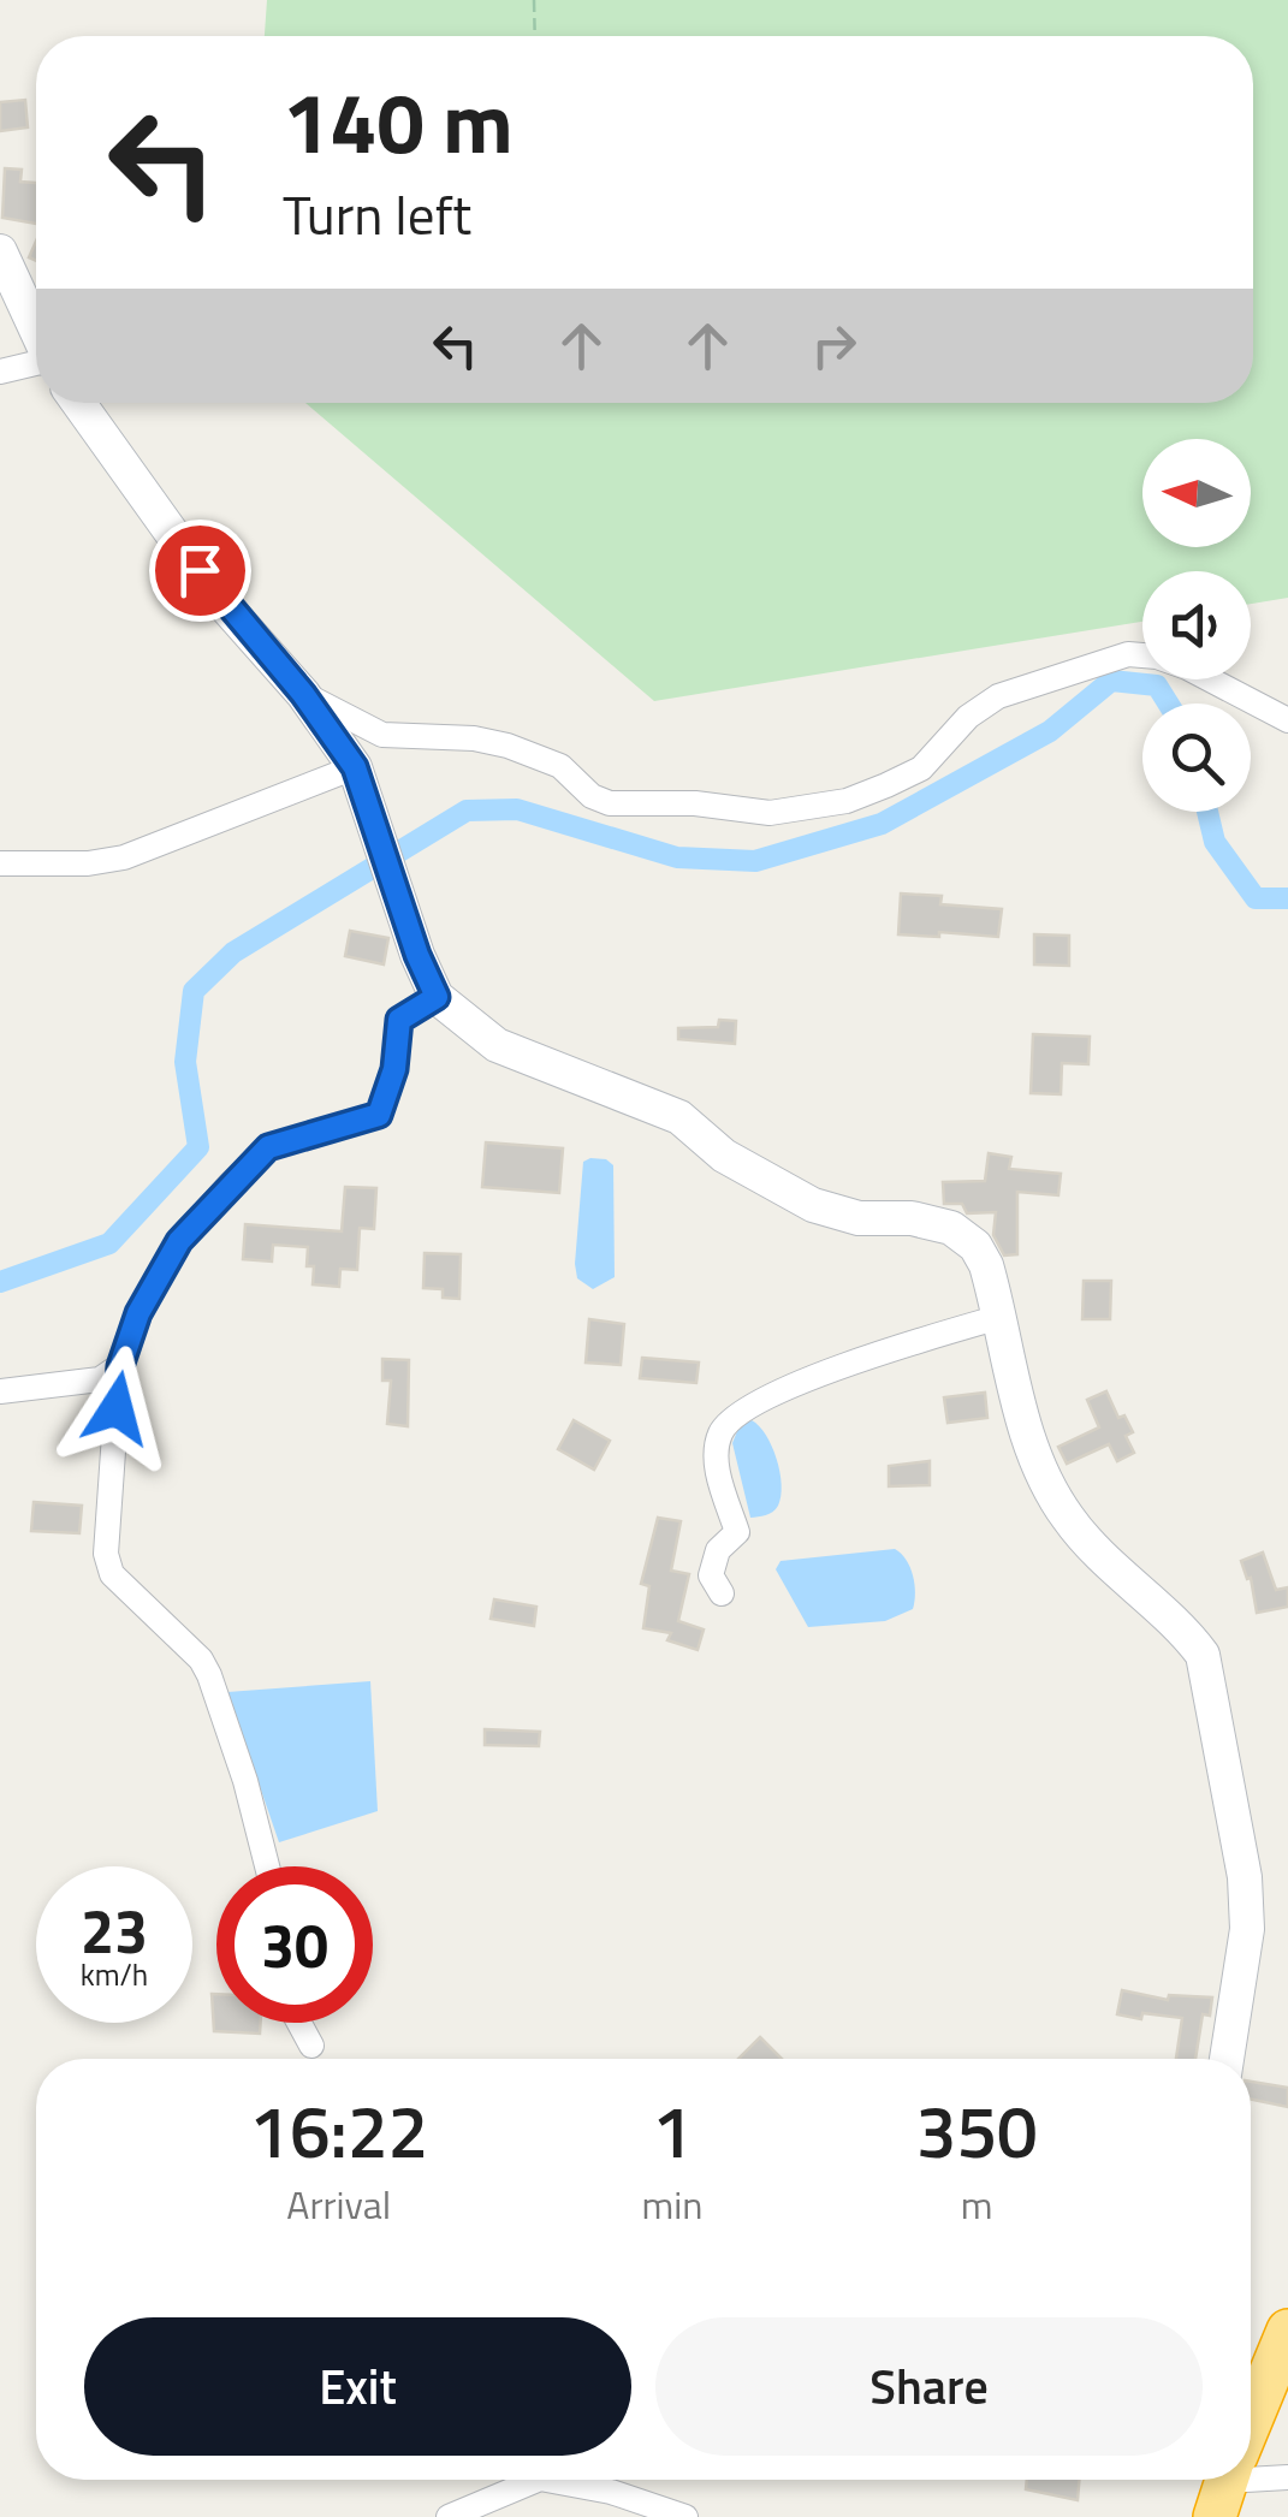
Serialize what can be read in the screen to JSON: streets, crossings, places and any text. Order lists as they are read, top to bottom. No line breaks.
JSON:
{"north":"left","page":{"turn":["140 m","Turn left"],"speed":"23 km/h","limit":"30","eta":["16:22","Arrival","1","min","350","m"],"buttons":["Exit","Share"]}}
